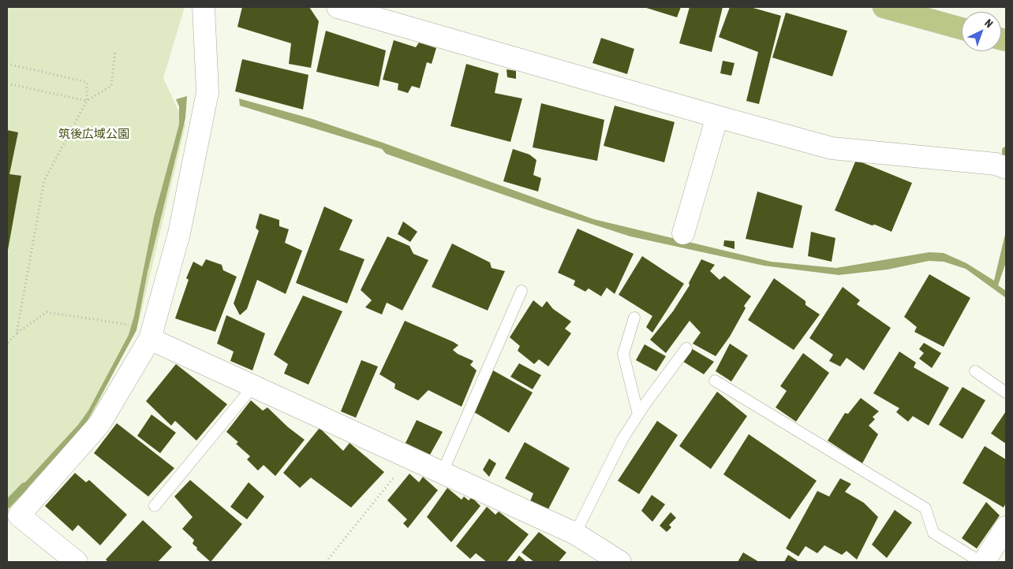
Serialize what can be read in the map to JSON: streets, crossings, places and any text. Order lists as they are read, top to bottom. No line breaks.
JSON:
{"parks":["筑後広域公園"],"north":"top right"}
